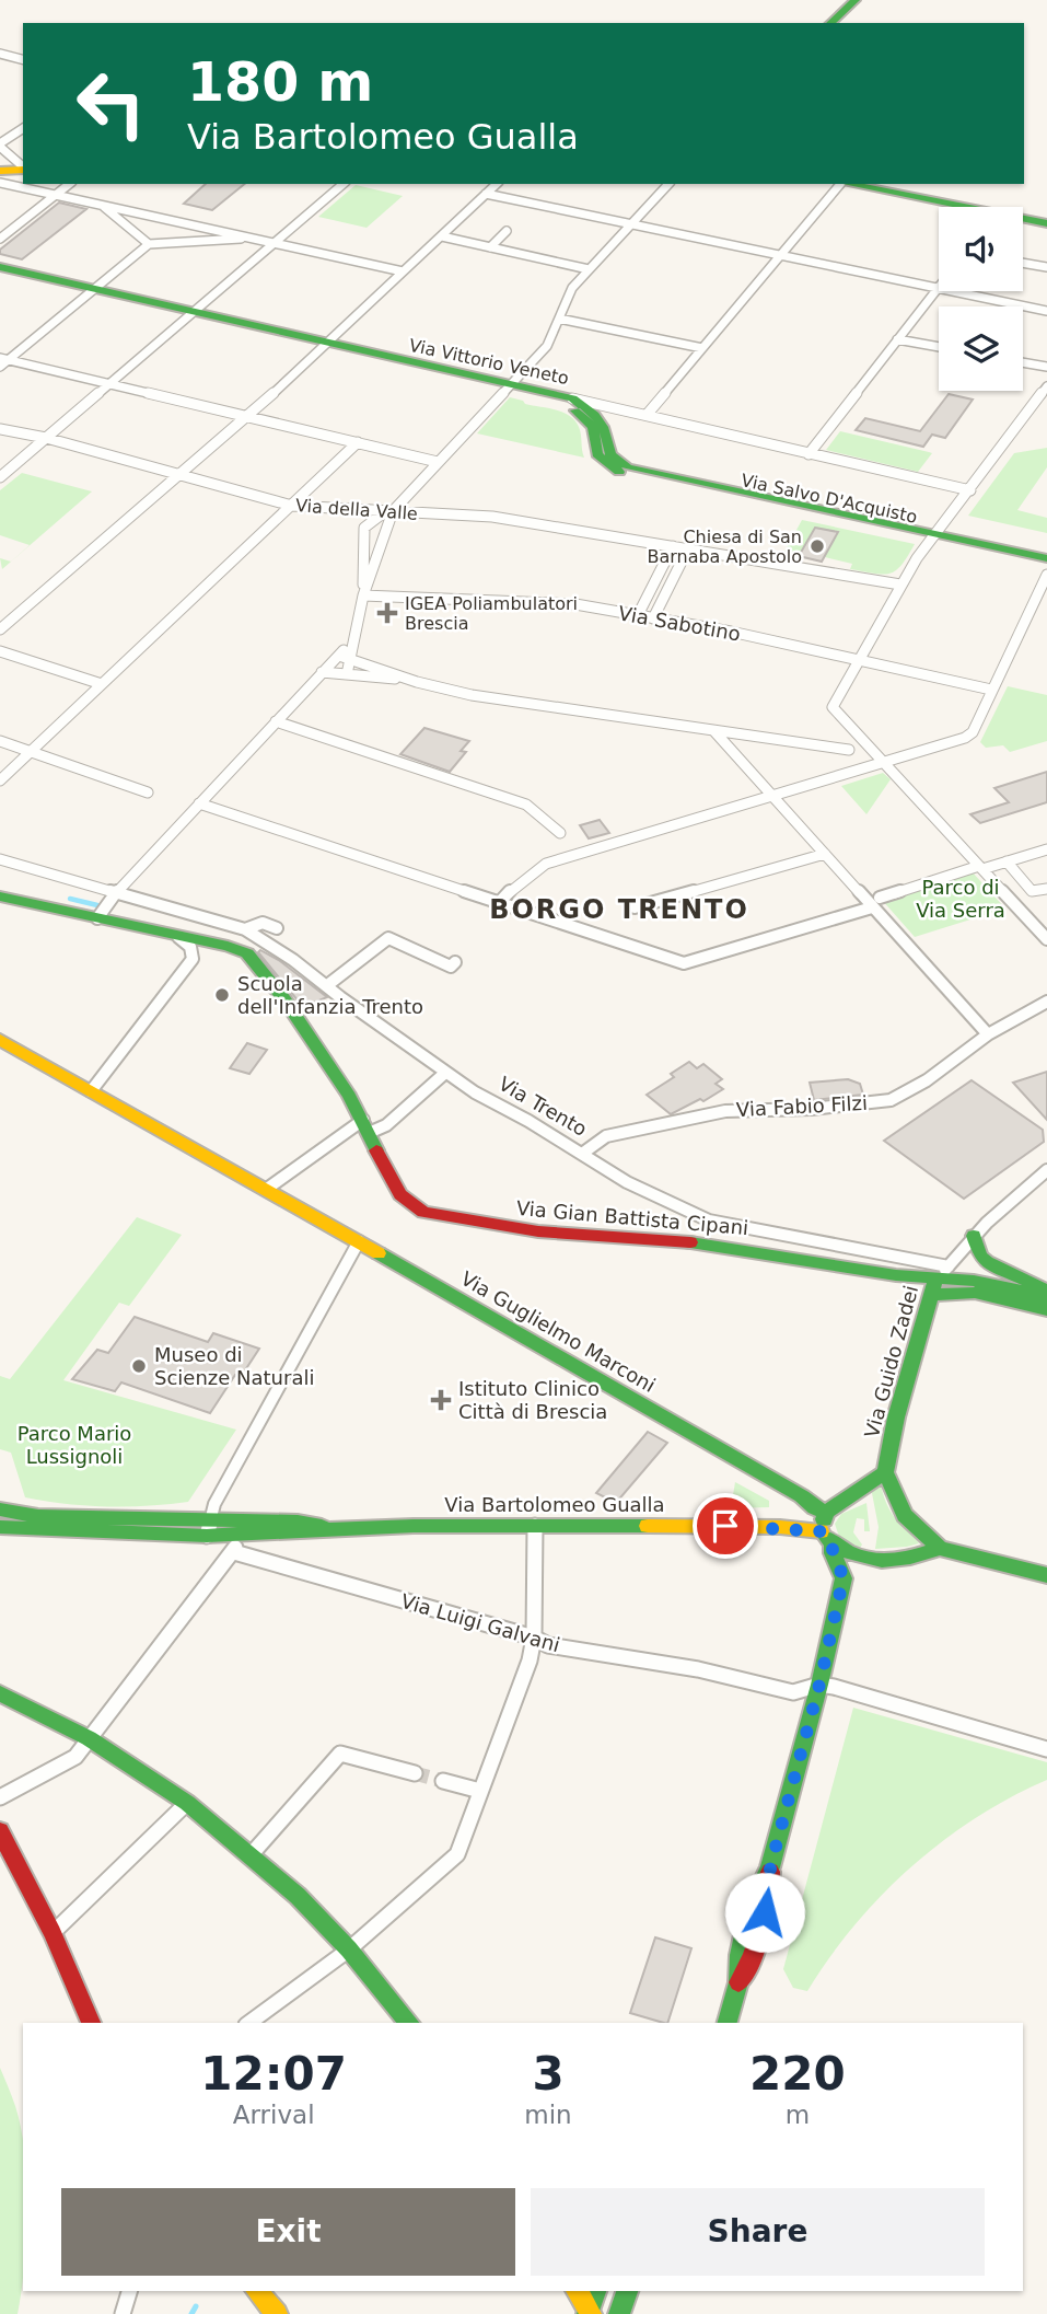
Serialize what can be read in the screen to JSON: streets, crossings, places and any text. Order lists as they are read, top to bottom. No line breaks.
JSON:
{"streets":{"street":["Via Vittorio Veneto","Via Salvo D'Acquisto","Via della Valle","Via Sabotino","Via Trento","Via Fabio Filzi","Via Gian Battista Cipani","Via Guglielmo Marconi","Via Guido Zadei","Via Bartolomeo Gualla","Via Luigi Galvani"]},"crossings":[["Via Vittorio Veneto","Via Salvo D'Acquisto"],["Via Trento","Via Fabio Filzi"],["Via Trento","Via Guido Zadei"],["Via Gian Battista Cipani","Via Guido Zadei"]],"districts":["BORGO TRENTO"],"parks":["Parco di Via Serra","Parco Mario Lussignoli"],"places":{"other":["Chiesa di San Barnaba Apostolo","Scuola dell'Infanzia Trento","Museo di Scienze Naturali"],"health":["IGEA Poliambulatori Brescia","Istituto Clinico Città di Brescia"]},"page":{"turn":["180 m","Via Bartolomeo Gualla"],"eta":["12:07","Arrival","3","min","220","m"],"buttons":["Exit","Share"]}}
